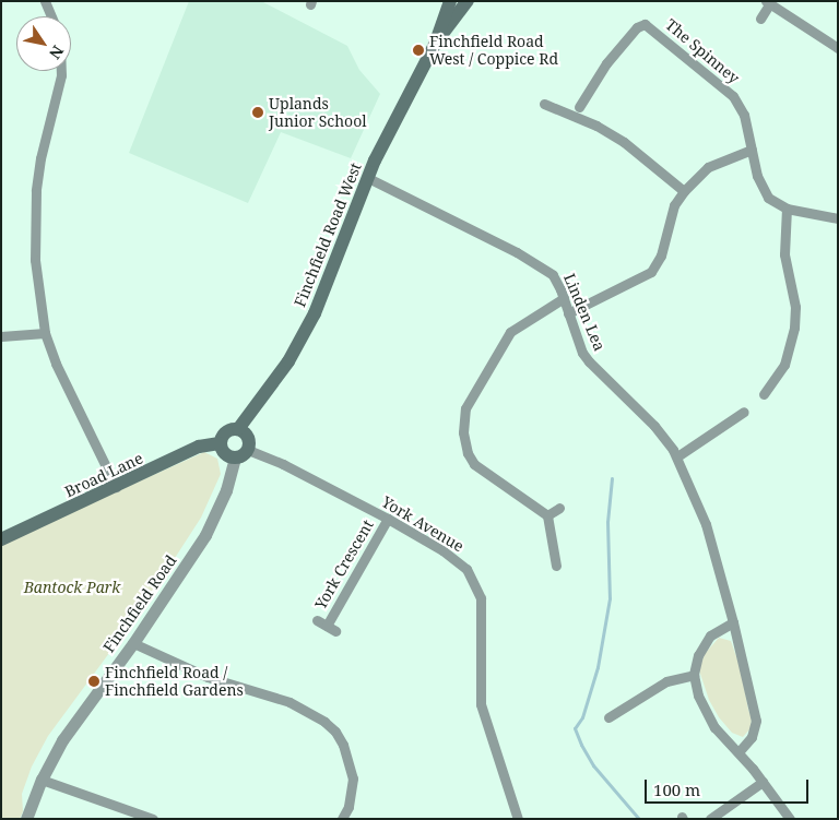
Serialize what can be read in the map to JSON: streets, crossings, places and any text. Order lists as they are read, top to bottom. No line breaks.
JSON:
{"streets":{"main road":["Finchfield Road West","Broad Lane"],"street":["The Spinney","Linden Lea","York Avenue","York Crescent","Finchfield Road"]},"crossings":[["Finchfield Road West","Linden Lea"],["Finchfield Road West","Broad Lane"],["Finchfield Road West","York Avenue"],["Finchfield Road West","Finchfield Road"],["Broad Lane","York Avenue"],["Broad Lane","Finchfield Road"],["York Avenue","York Crescent"],["York Avenue","Finchfield Road"]],"parks":["Bantock Park"],"places":["Finchfield Road West / Coppice Rd","Uplands Junior School","Finchfield Road / Finchfield Gardens"],"scale_bar":"100 m","north":"bottom right"}
